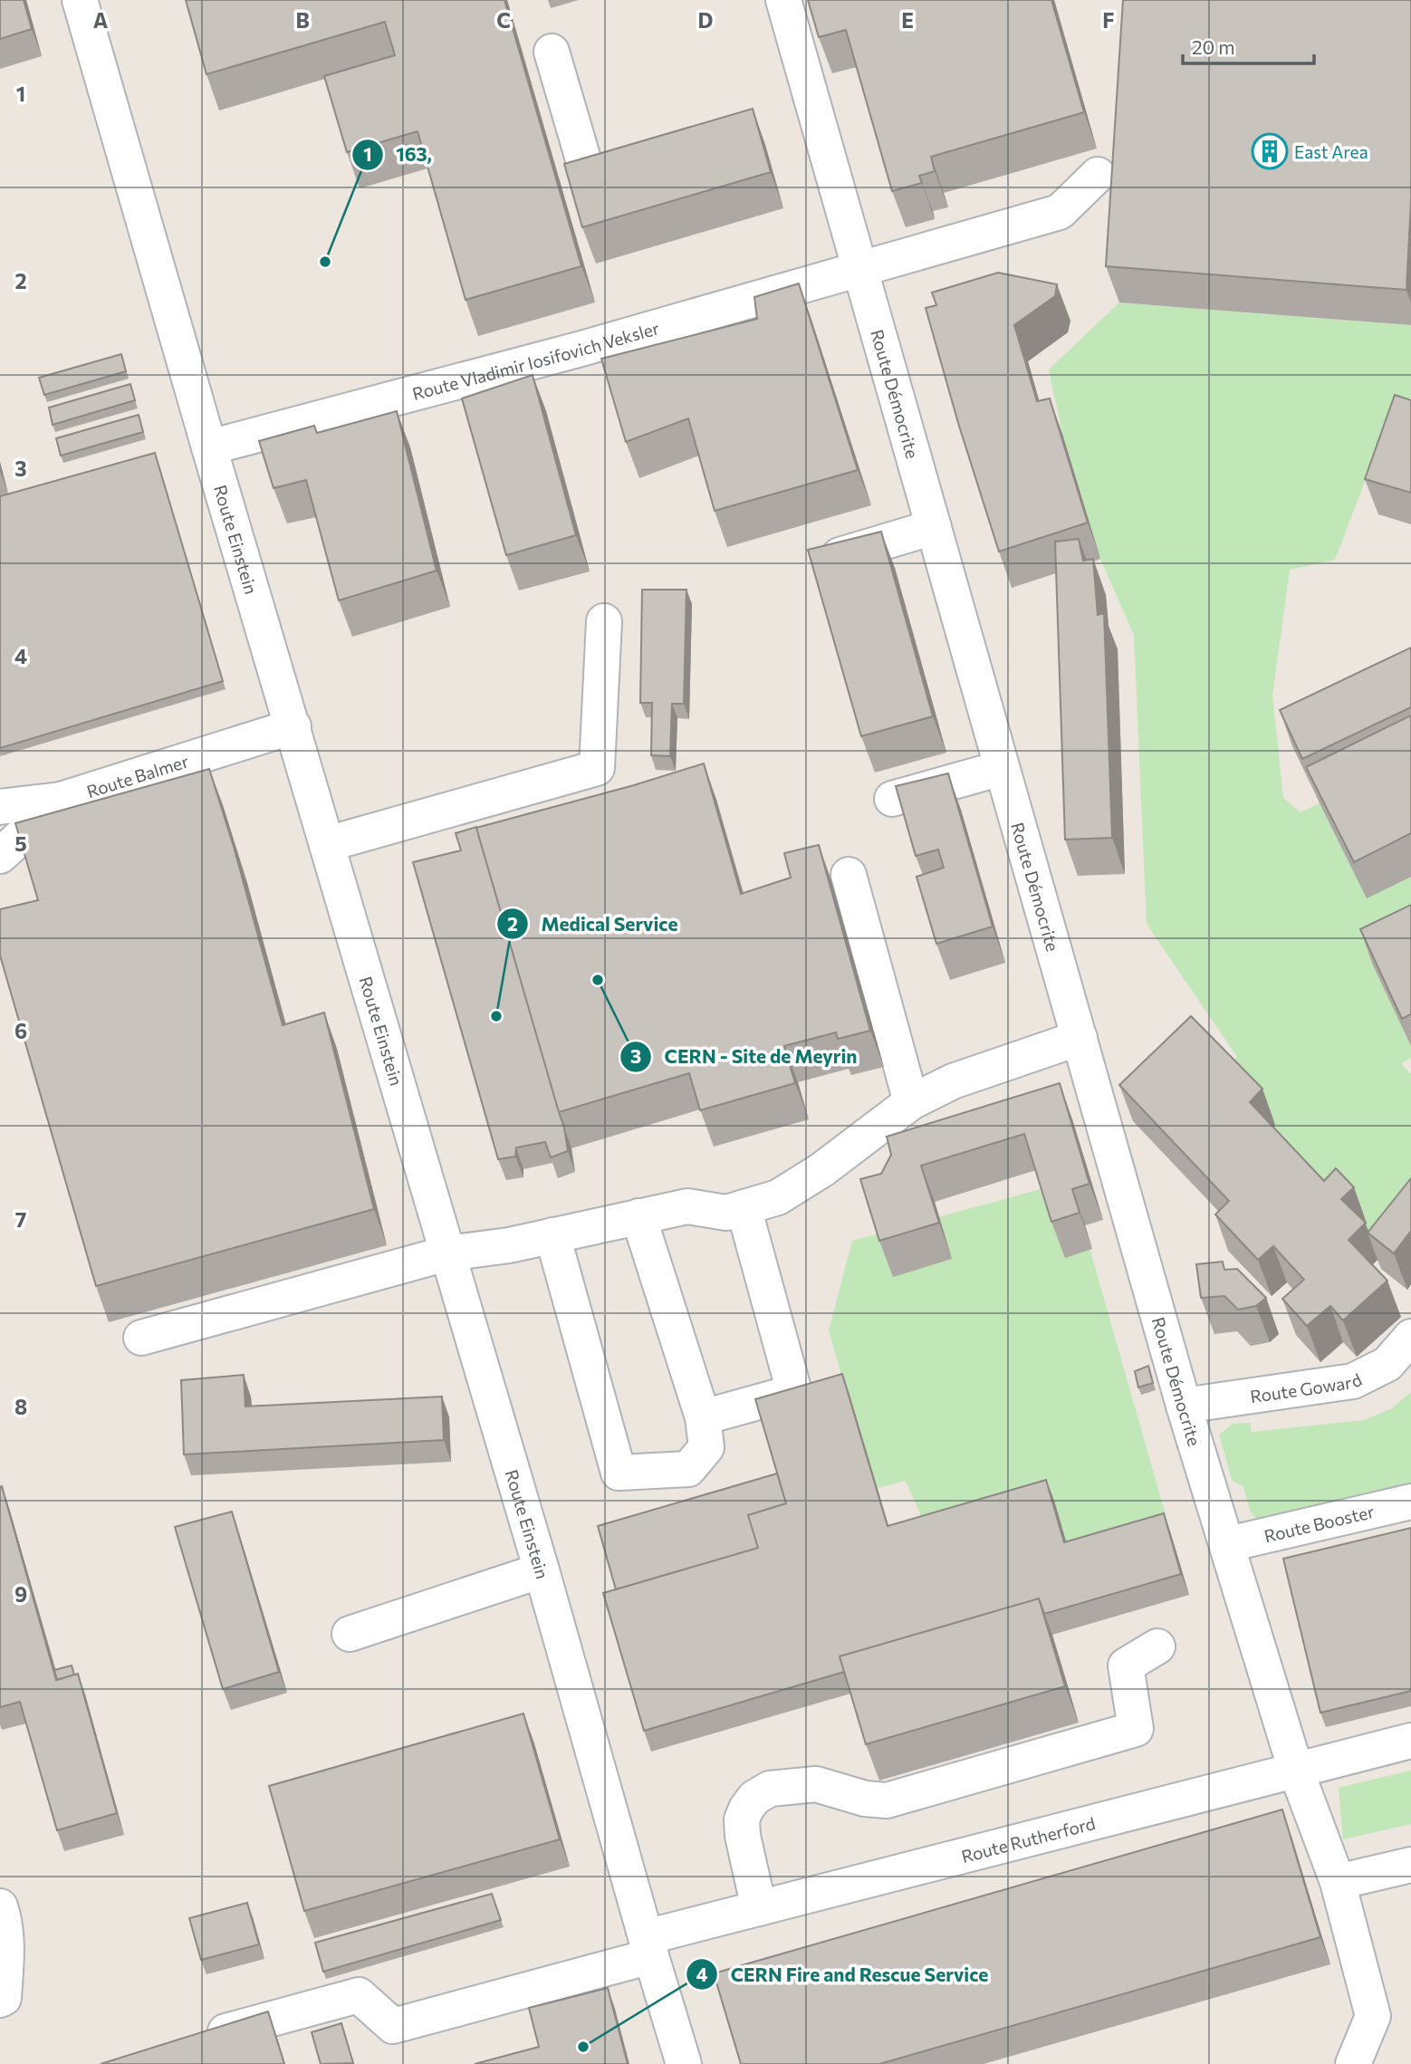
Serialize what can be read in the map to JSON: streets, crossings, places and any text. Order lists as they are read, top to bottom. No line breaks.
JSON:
{"streets":{"street":["Route Vladimir Iosifovich Veksler","Route Démocrite","Route Einstein","Route Balmer","Route Goward","Route Booster","Route Rutherford"]},"crossings":[["Route Vladimir Iosifovich Veksler","Route Démocrite"],["Route Vladimir Iosifovich Veksler","Route Einstein"],["Route Démocrite","Route Goward"],["Route Démocrite","Route Booster"],["Route Démocrite","Route Rutherford"],["Route Einstein","Route Balmer"],["Route Einstein","Route Rutherford"]],"places":{"building":["East Area"],"other":["163,","CERN - Site de Meyrin","Medical Service","CERN Fire and Rescue Service"]},"scale_bar":"20 m","grid":{"columns":["A","B","C","D","E","F"],"rows":["1","2","3","4","5","6","7","8","9"]}}
